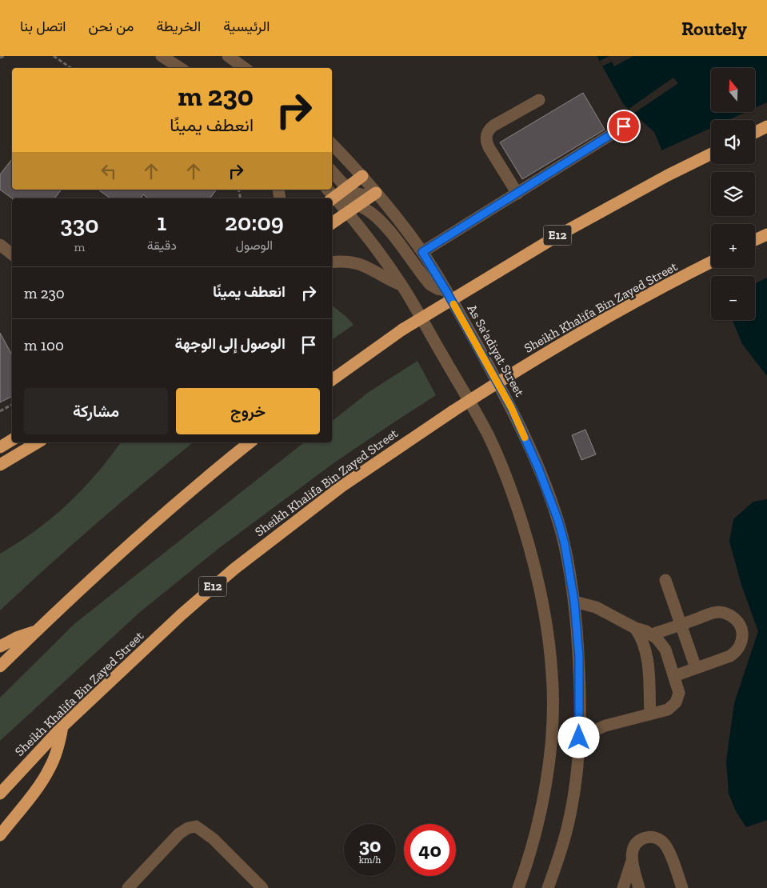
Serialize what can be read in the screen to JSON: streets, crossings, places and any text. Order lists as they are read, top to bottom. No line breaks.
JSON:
{"streets":{"highway":["E12","Sheikh Khalifa Bin Zayed Street"],"street":["As Sa'adiyat Street"]},"north":"top","page":{"header":"Routely","nav":["الرئيسية","الخريطة","من نحن","اتصل بنا"],"map_buttons":["+","−"],"turn":["230 m","انعطف يمينًا"],"eta":["20:09","الوصول","1","دقيقة","330","m"],"list":[{"name":"انعطف يمينًا","value":"230 m"},{"name":"الوصول إلى الوجهة","value":"100 m"}],"buttons":["خروج","مشاركة"],"speed":"30 km/h","limit":"40"}}
